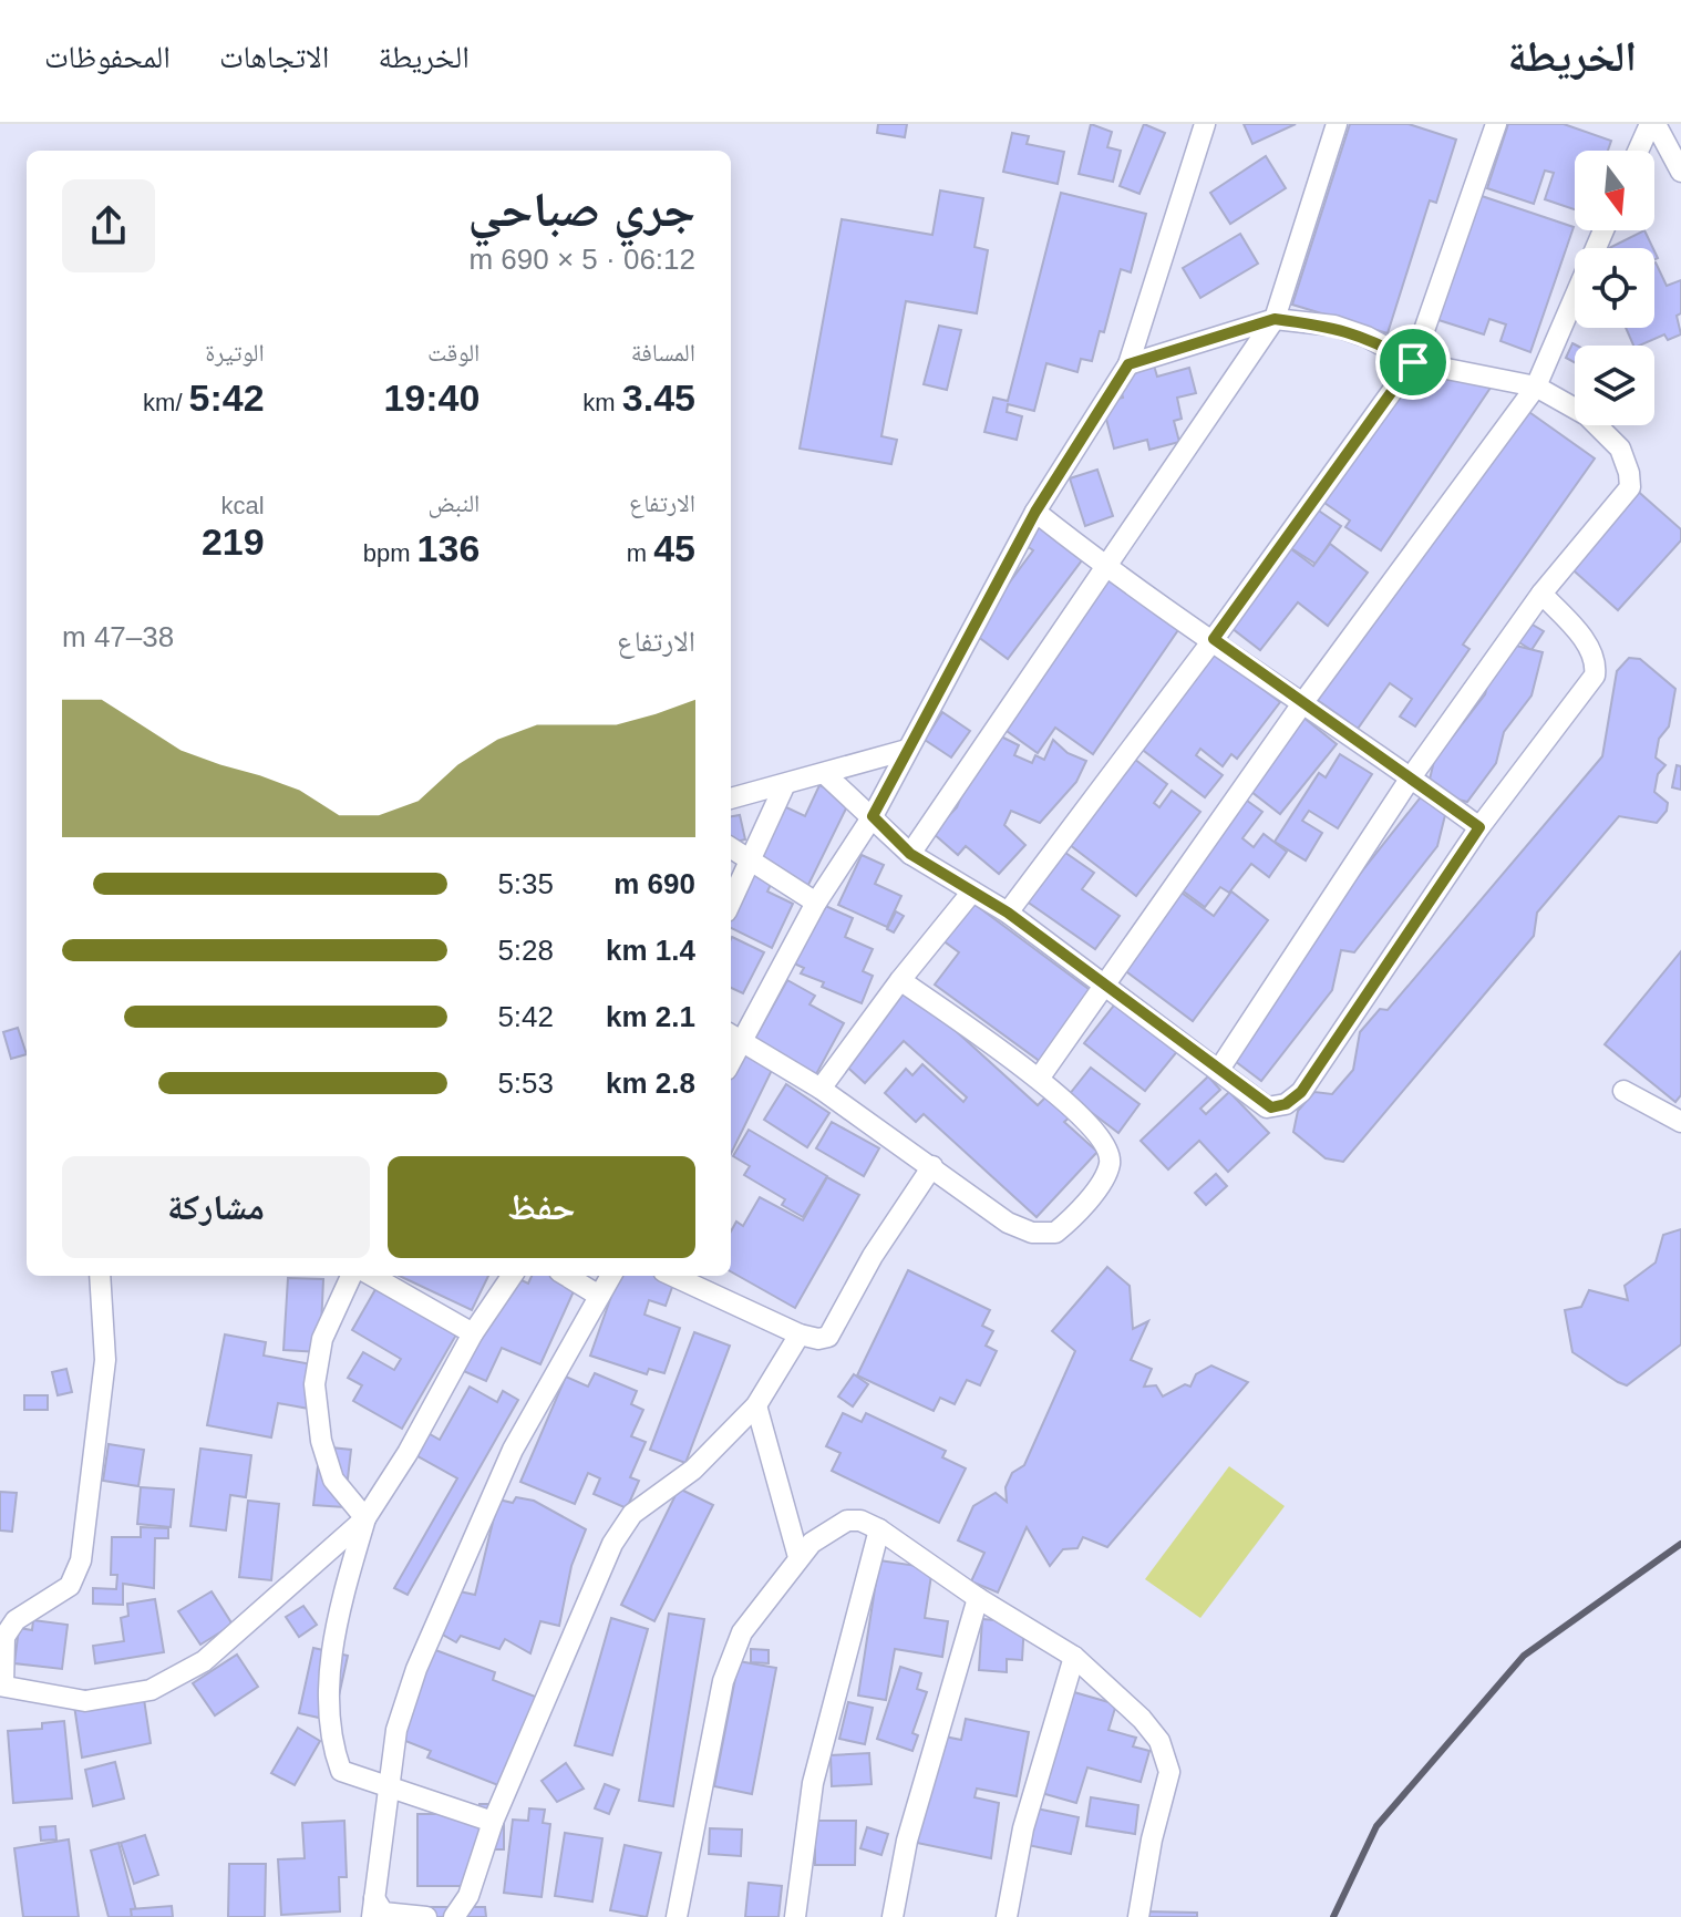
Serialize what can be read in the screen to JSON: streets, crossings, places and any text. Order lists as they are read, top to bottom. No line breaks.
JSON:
{"north":"bottom","page":{"header":"الخريطة","nav":["الخريطة","الاتجاهات","المحفوظات"],"heading":["جري صباحي","06:12 · 5 × 690 m"],"stats":[["المسافة","3.45 km"],["الوقت","19:40"],["الوتيرة","5:42 /km"],["الارتفاع","45 m"],["النبض","136 bpm"],["kcal","219"]],"chart":["الارتفاع","38–47 m"],"list":[{"name":"690 m","note":"5:35"},{"name":"1.4 km","note":"5:28"},{"name":"2.1 km","note":"5:42"},{"name":"2.8 km","note":"5:53"}],"buttons":["حفظ","مشاركة"]}}
